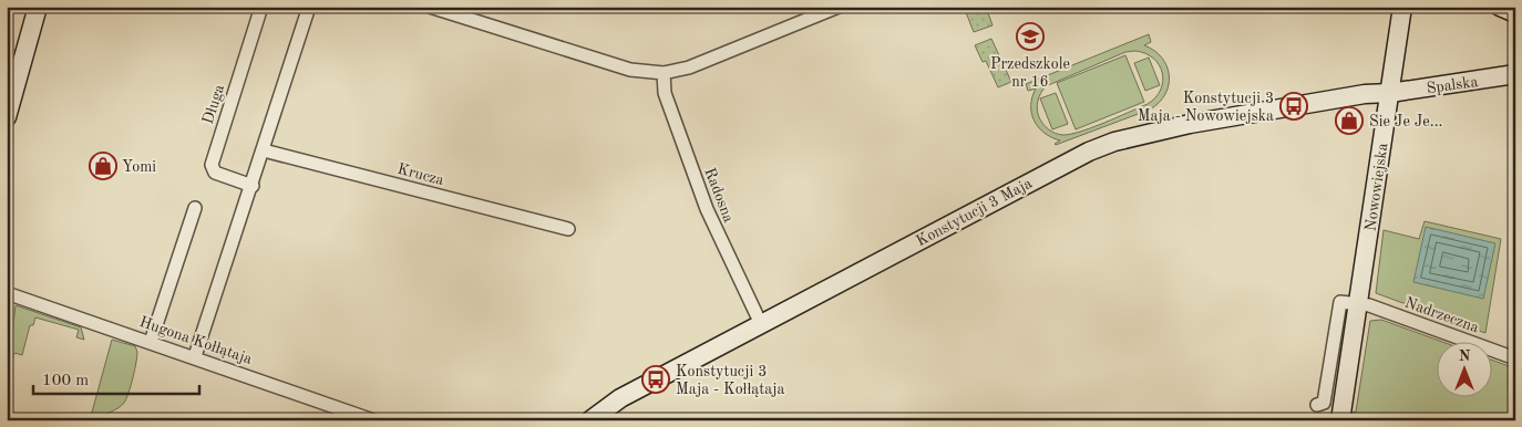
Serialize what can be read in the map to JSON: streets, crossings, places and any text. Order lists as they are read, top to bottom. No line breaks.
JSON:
{"streets":{"street":["Spalska","Długa","Krucza","Nowowiejska","Radosna","Konstytucji 3 Maja","Nadrzeczna","Hugona Kołłątaja"]},"crossings":[["Spalska","Nowowiejska"],["Spalska","Konstytucji 3 Maja"],["Nowowiejska","Konstytucji 3 Maja"],["Nowowiejska","Nadrzeczna"],["Radosna","Konstytucji 3 Maja"]],"places":{"school or university":["Przedszkole nr 16"],"bus stop":["Konstytucji 3 Maja - Nowowiejska","Konstytucji 3 Maja - Kołłątaja"],"shop":["Sie Je Je...","Yomi"]},"scale_bar":"100 m","north":"top"}
